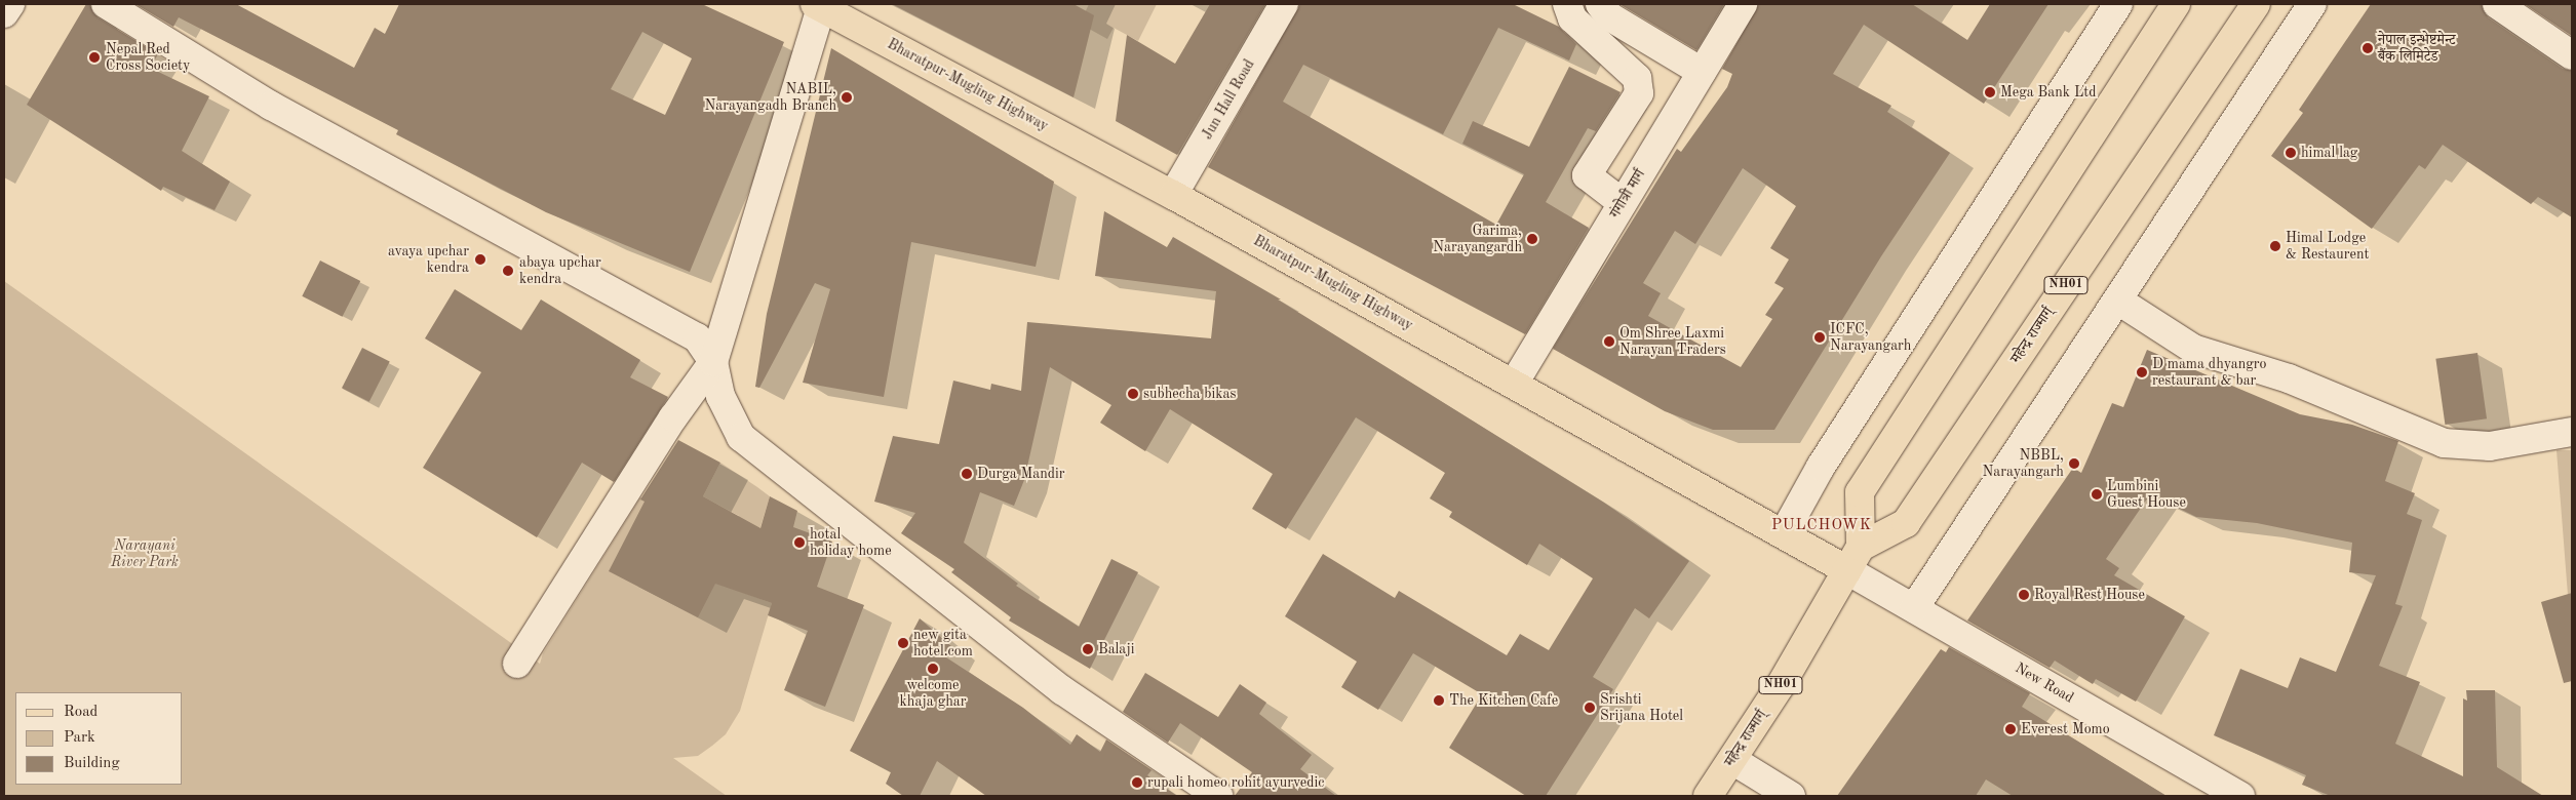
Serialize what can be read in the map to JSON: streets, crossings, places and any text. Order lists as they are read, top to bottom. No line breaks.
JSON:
{"streets":{"main road":["Bharatpur-Mugling Highway","NH01","महेन्द्र राज्मार्ग्"],"street":["Jun Hall Road","गंगोत्री मार्ग","New Road"]},"crossings":[["Bharatpur-Mugling Highway","Jun Hall Road"],["Bharatpur-Mugling Highway","गंगोत्री मार्ग"],["Bharatpur-Mugling Highway","महेन्द्र राज्मार्ग्"],["Bharatpur-Mugling Highway","New Road"],["महेन्द्र राज्मार्ग्","New Road"]],"districts":["PULCHOWK"],"parks":["Narayani River Park"],"places":["नेपाल इन्भेष्टमेन्ट बैंक लिमिटेड","Nepal Red Cross Society","Mega Bank Ltd","NABIL, Narayangadh Branch","himal lag","Garima, Narayangardh","Himal Lodge & Restaurent","avaya upchar kendra","abaya upchar kendra","ICFC, Narayangarh","Om Shree Laxmi Narayan Traders","D mama dhyangro restaurant & bar","subhecha bikas","NBBL, Narayangarh","Durga Mandir","Lumbini Guest House","hotal holiday home","Royal Rest House","new gita hotel.com","Balaji","welcome khaja ghar","The Kitchen Cafe","Srishti Srijana Hotel","Everest Momo","rupali homeo rohit ayurvedic"],"legend":["Road","Park","Building"]}
